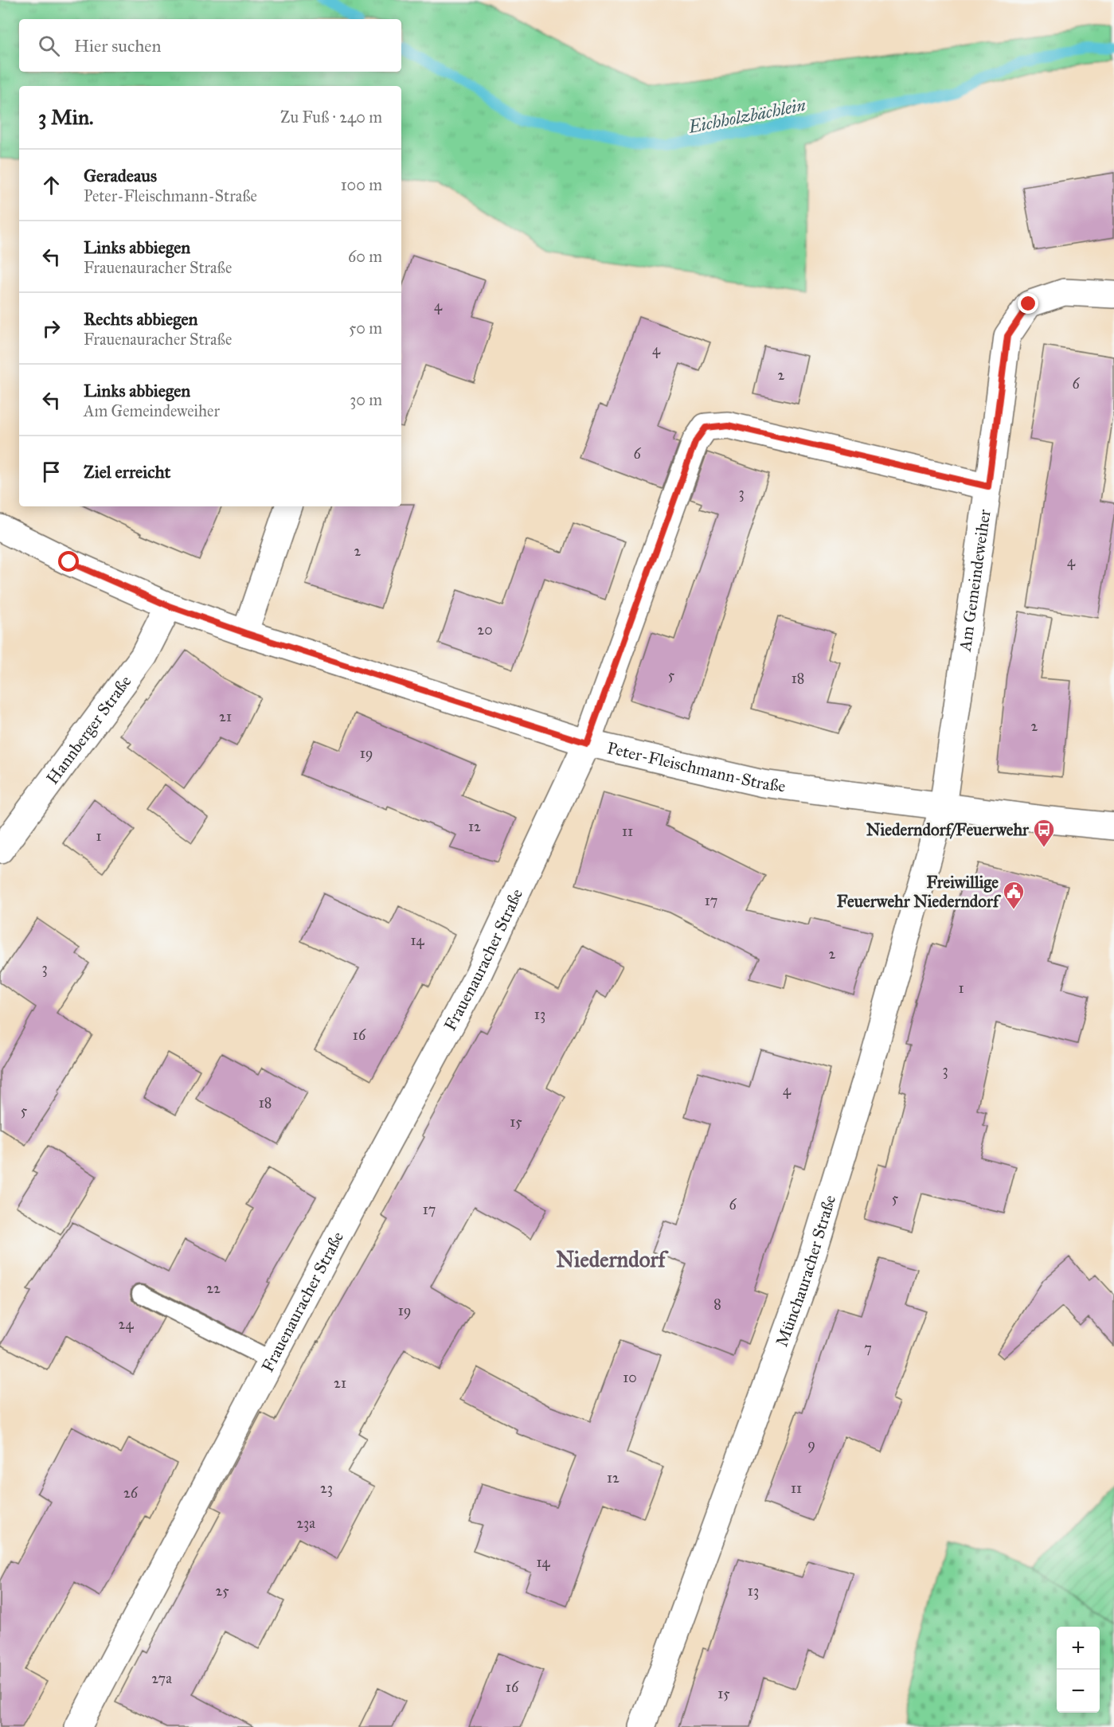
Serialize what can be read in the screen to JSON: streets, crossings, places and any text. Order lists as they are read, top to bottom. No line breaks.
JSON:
{"streets":{"street":["Am Gemeindeweiher","Hannberger Straße","Peter-Fleischmann-Straße","Frauenauracher Straße","Münchauracher Straße"]},"crossings":[["Am Gemeindeweiher","Peter-Fleischmann-Straße"],["Am Gemeindeweiher","Frauenauracher Straße"],["Am Gemeindeweiher","Münchauracher Straße"],["Hannberger Straße","Peter-Fleischmann-Straße"],["Peter-Fleischmann-Straße","Frauenauracher Straße"],["Peter-Fleischmann-Straße","Münchauracher Straße"]],"districts":["Niederndorf"],"water":["Eichholzbächlein"],"places":{"bus stop":["Niederndorf/Feuerwehr"],"public building":["Freiwillige Feuerwehr Niederndorf"]},"house_numbers":["4","4","2","6","6","3","2","4","20","5","18","21","2","19","12","11","1","17","14","2","3","1","13","16","3","4","18","5","15","5","6","17","22","8","19","24","7","10","21","9","12","23","11","26","23a","14","25","13","27a","16","15"],"page":{"search":"Hier suchen","heading":["3 Min.","Zu Fuß · 240 m"],"list":[["Geradeaus","Peter-Fleischmann-Straße","100 m"],["Links abbiegen","Frauenauracher Straße","60 m"],["Rechts abbiegen","Frauenauracher Straße","50 m"],["Links abbiegen","Am Gemeindeweiher","30 m"],"Ziel erreicht"],"map_buttons":["+","−"]}}
